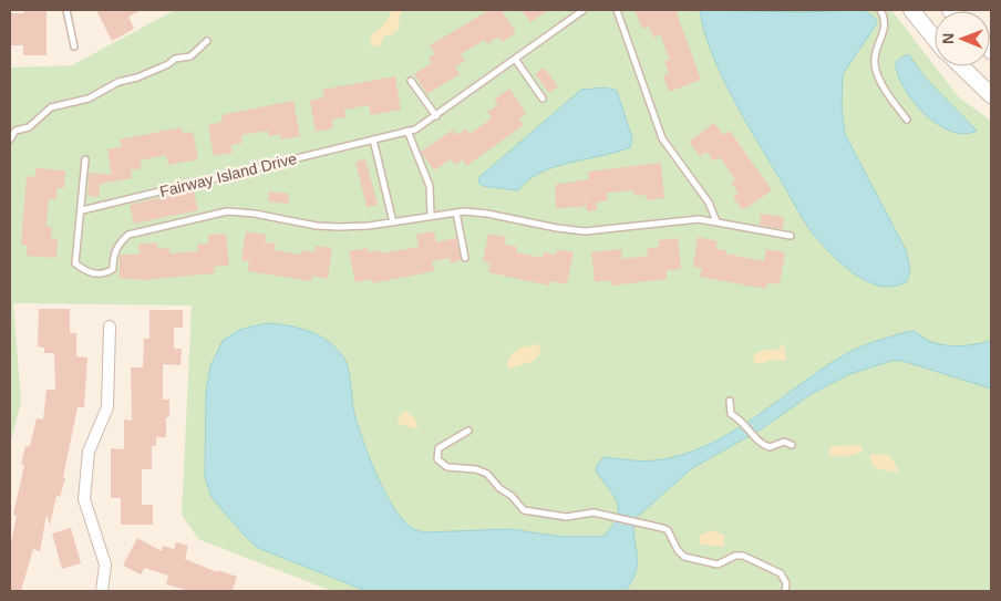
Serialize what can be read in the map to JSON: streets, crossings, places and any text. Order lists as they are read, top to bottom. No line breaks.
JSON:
{"streets":{"lane":["Fairway Island Drive"]},"north":"left"}
